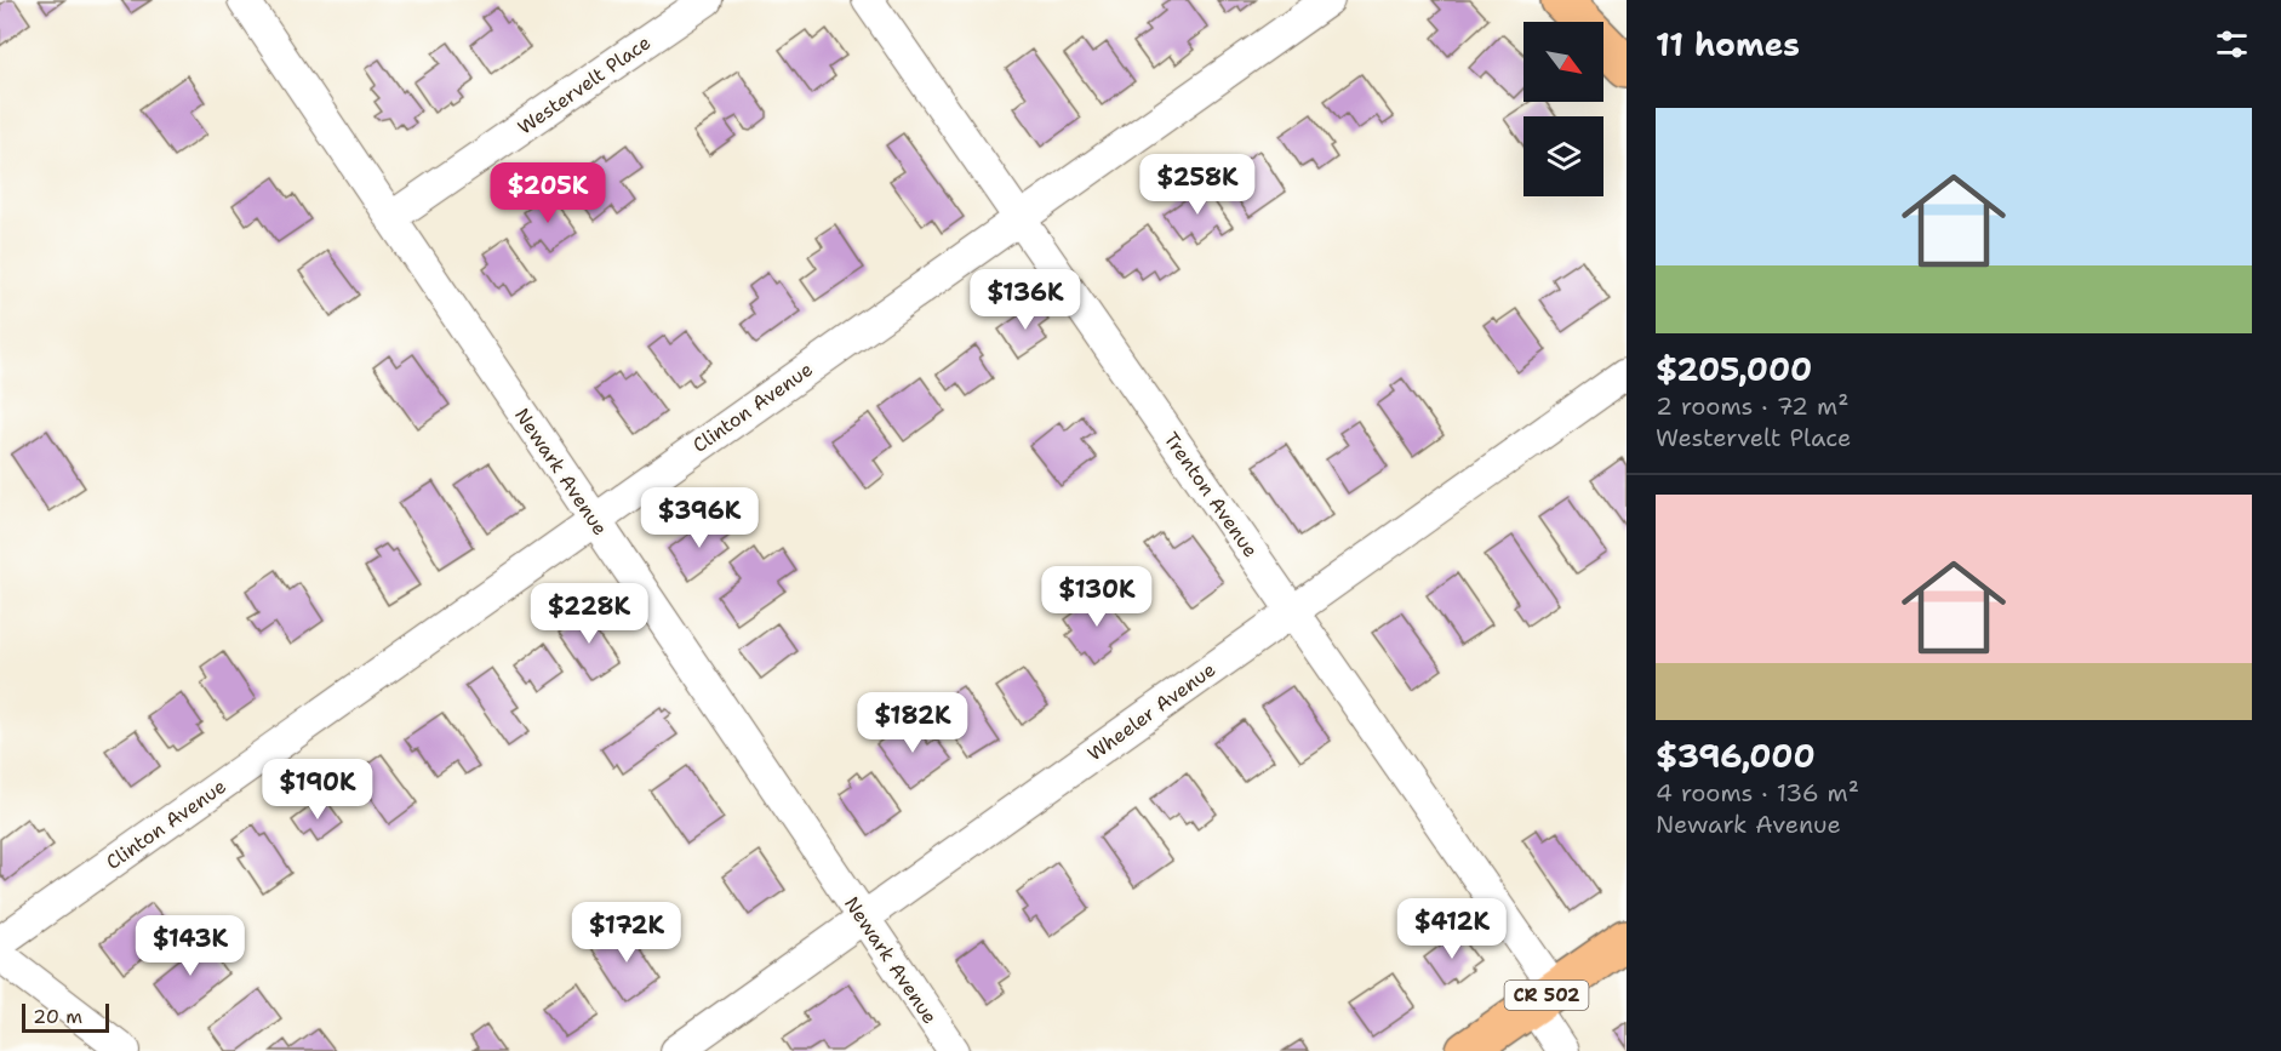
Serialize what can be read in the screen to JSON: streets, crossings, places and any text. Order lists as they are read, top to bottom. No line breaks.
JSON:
{"streets":{"main road":["CR 502"],"street":["Westervelt Place","Clinton Avenue","Newark Avenue","Trenton Avenue","Wheeler Avenue"]},"crossings":[["Westervelt Place","Newark Avenue"],["Clinton Avenue","Newark Avenue"],["Clinton Avenue","Trenton Avenue"],["Newark Avenue","Wheeler Avenue"],["Trenton Avenue","Wheeler Avenue"],["Trenton Avenue","CR 502"]],"scale_bar":"20 m","north":"bottom right","page":{"heading":"11 homes","list":[{"name":"$205,000","note":"2 rooms · 72 m² · Westervelt Place"},{"name":"$396,000","note":"4 rooms · 136 m² · Newark Avenue"}],"price":["$258K","$205K","$136K","$396K","$130K","$228K","$182K","$190K","$412K","$172K","$143K"],"scale":"20 m"}}
